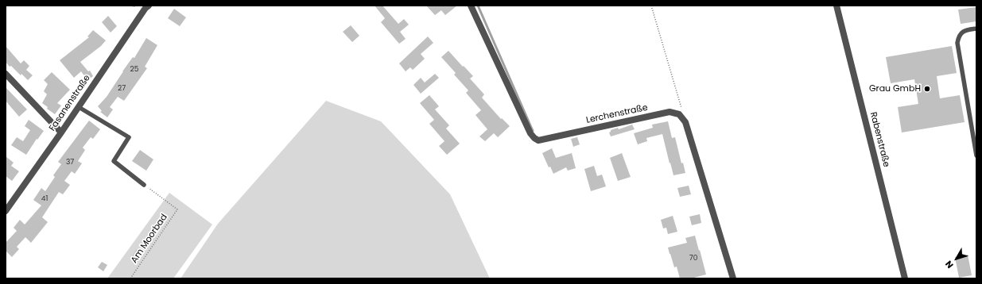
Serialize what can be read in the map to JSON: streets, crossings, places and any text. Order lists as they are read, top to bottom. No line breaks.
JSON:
{"streets":{"street":["Fasanenstraße","Lerchenstraße","Rabenstraße"],"path":["Am Moorbad"]},"places":["Grau GmbH"],"house_numbers":["25","27","37","41","70"],"north":"bottom left"}
